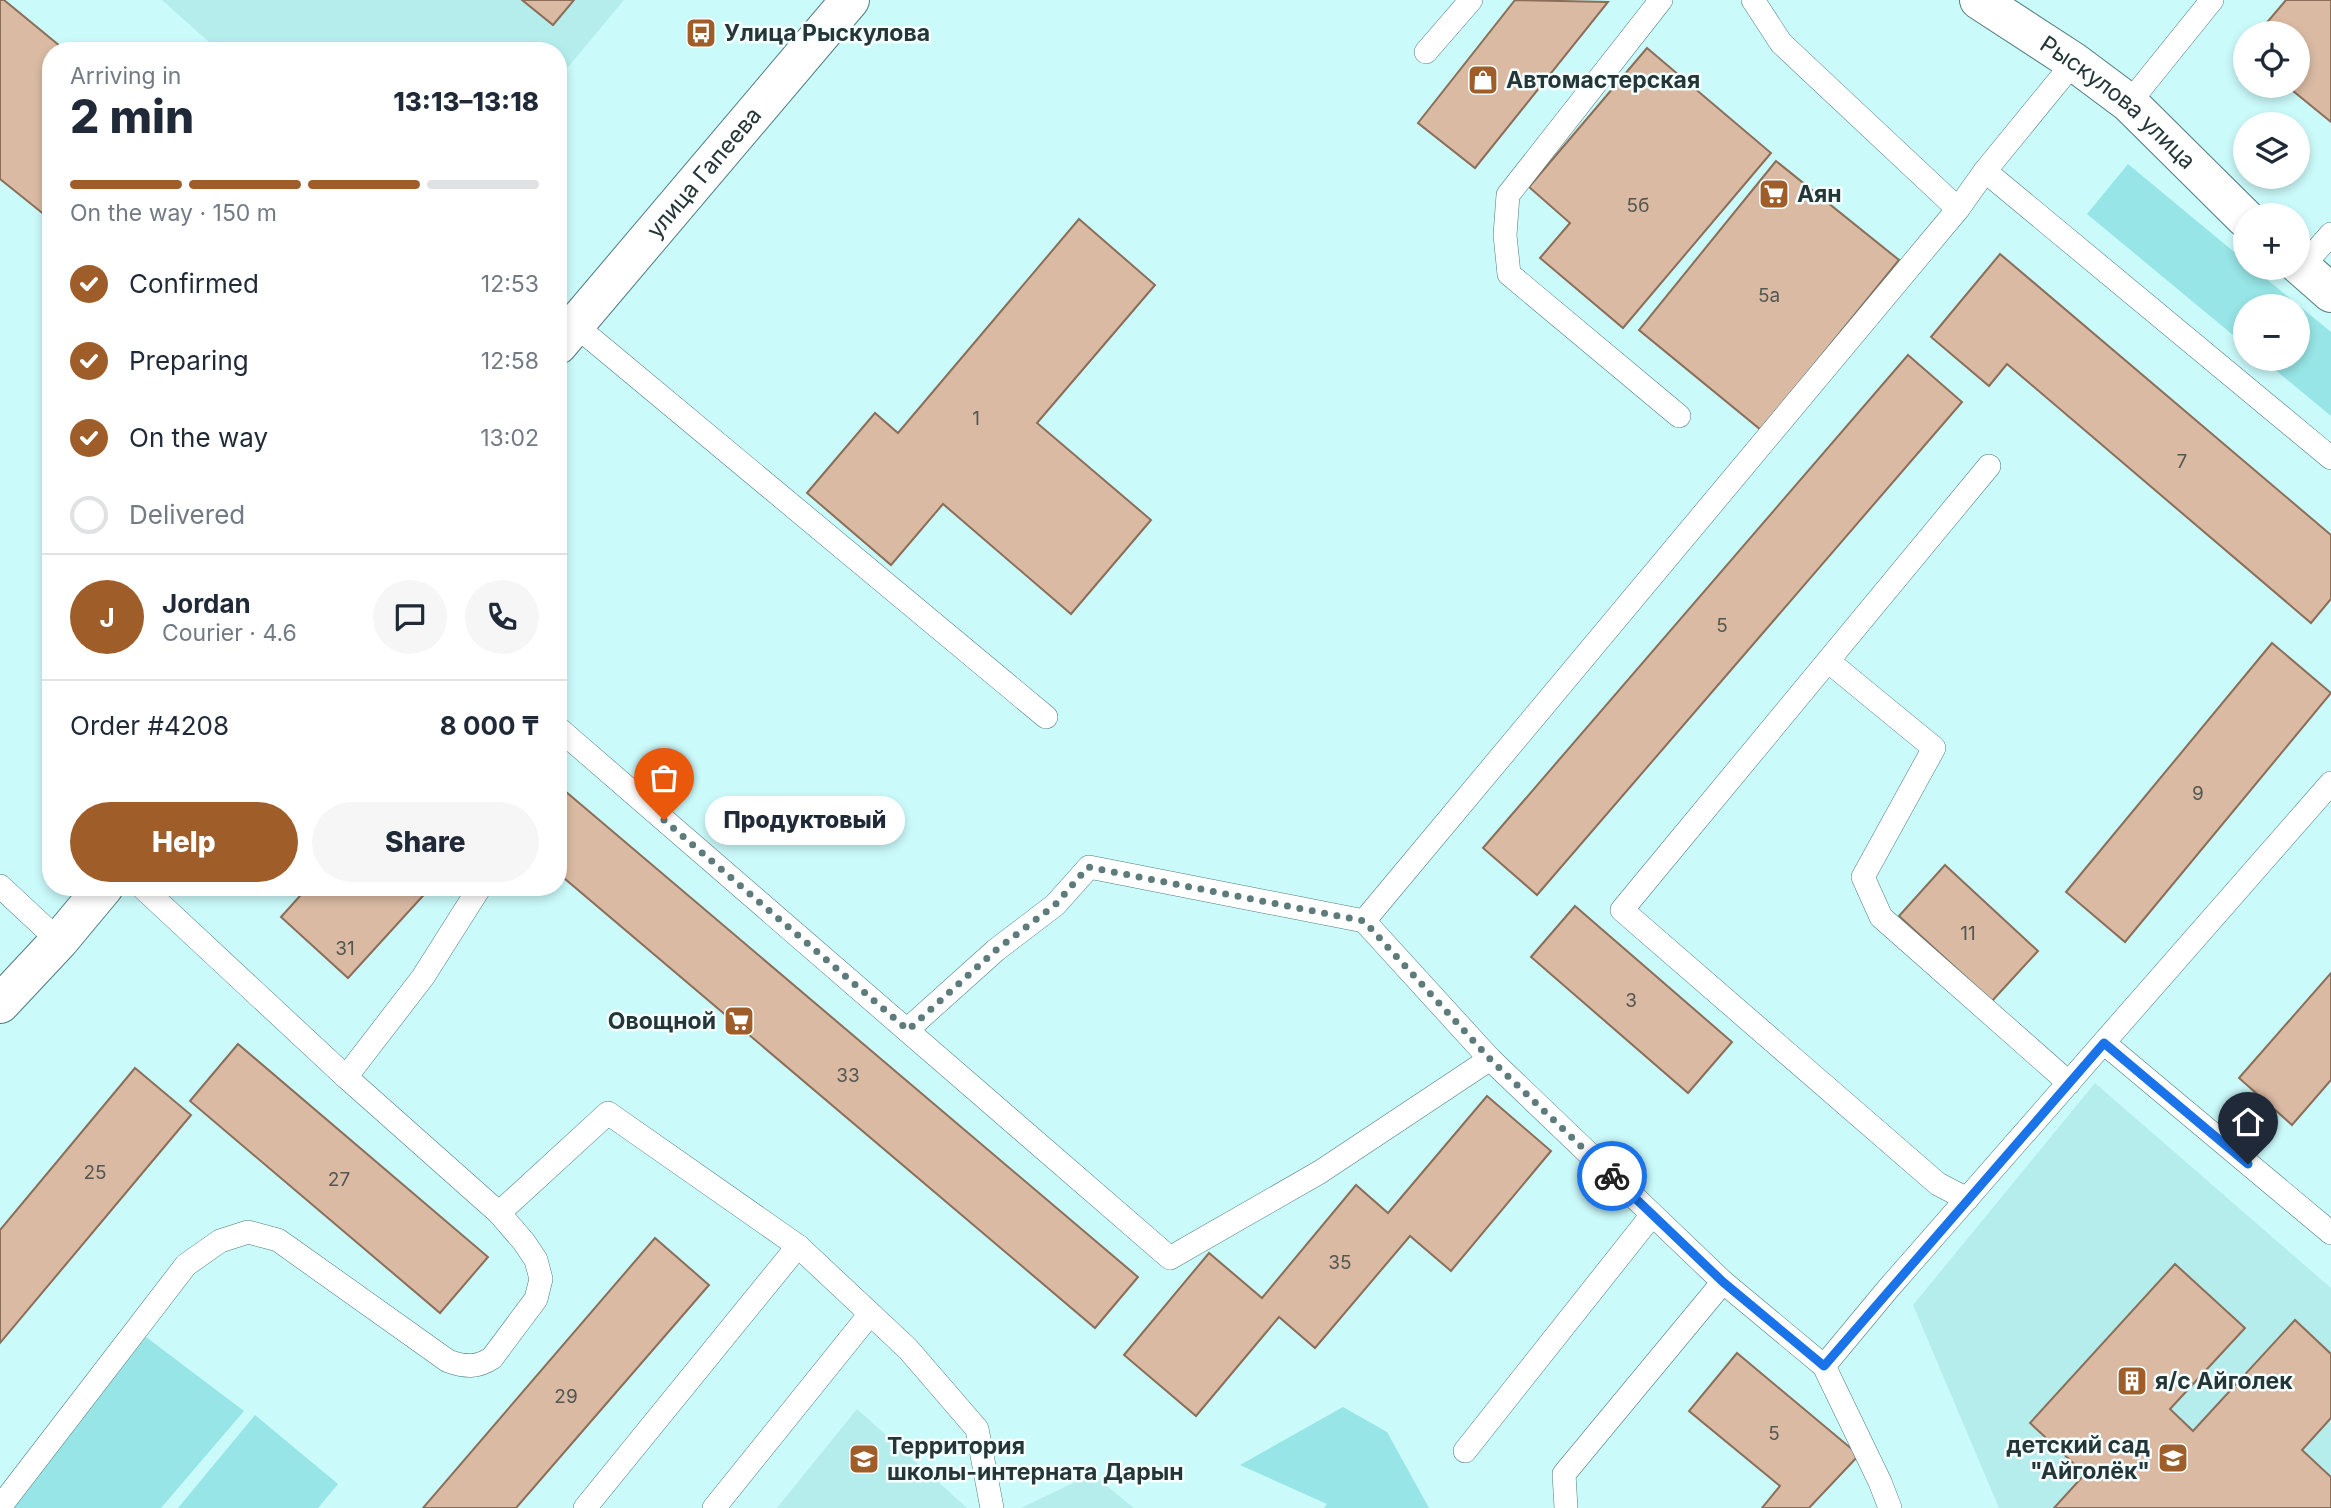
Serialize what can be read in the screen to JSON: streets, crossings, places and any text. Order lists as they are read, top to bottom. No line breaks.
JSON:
{"streets":{"main road":["Рыскулова улица","улица Гапеева"]},"places":{"bus stop":["Улица Рыскулова"],"shop":["Автомастерская"],"supermarket":["Аян","Овощной"],"other":["Продуктовый"],"building":["я/c Айголек"],"school or university":["детский сад \"Айголёк\"","Территория школы-интерната Дарын"]},"house_numbers":["5б","5а","1","7","5","9","11","31","3","33","25","27","35","29","5"],"page":{"map_buttons":["+","−"],"heading":["2 min","Arriving in","13:13–13:18"],"panel":["Jordan","Courier · 4.6","Order #4208","8 000 ₸"],"bar":"On the way · 150 m","list":[["Confirmed","12:53"],["Preparing","12:58"],["On the way","13:02"],"Delivered"],"round":"J","buttons":["Help","Share"],"bubble":"Продуктовый"}}
